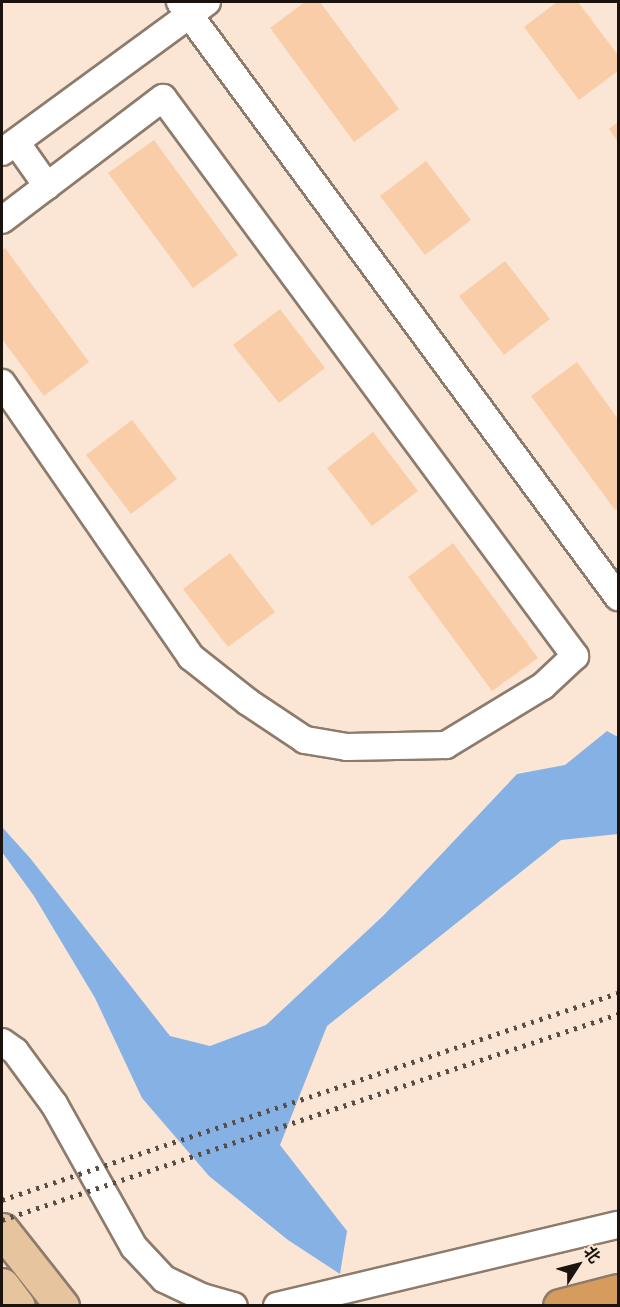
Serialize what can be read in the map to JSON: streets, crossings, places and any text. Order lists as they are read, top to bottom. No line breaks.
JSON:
{"north":"top right"}
